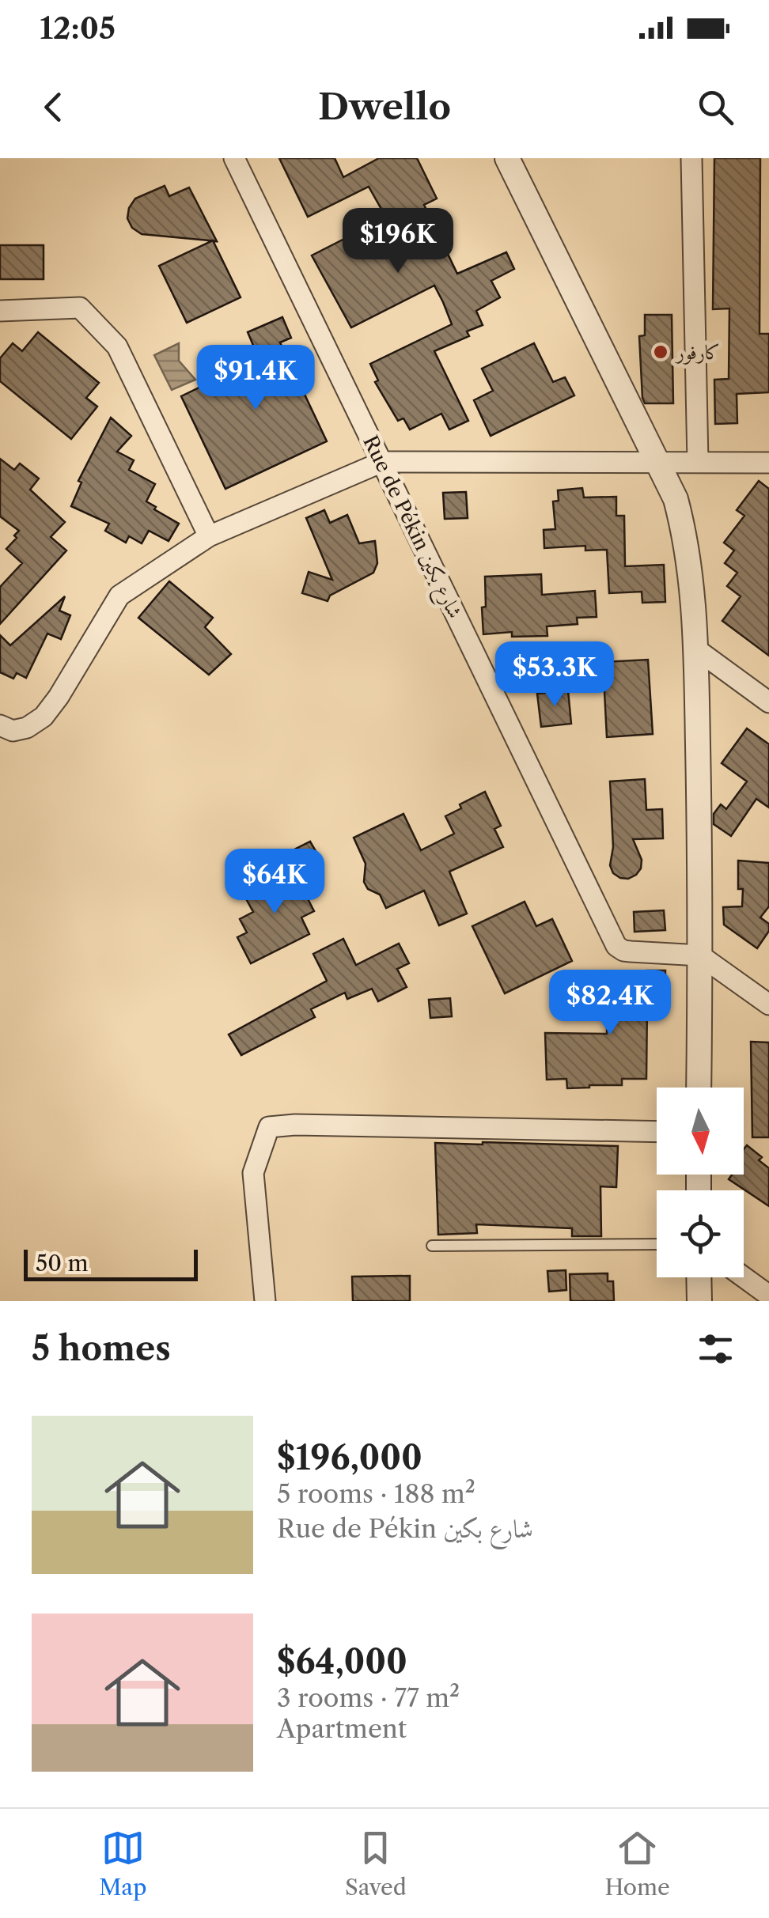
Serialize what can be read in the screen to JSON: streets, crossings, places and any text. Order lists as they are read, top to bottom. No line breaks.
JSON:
{"streets":{"street":["Rue de Pékin شارع بكين"]},"places":["كارفور"],"scale_bar":"50 m","north":"bottom","page":{"status":"12:05","header":"Dwello","price":["$196K","$91.4K","$53.3K","$64K","$82.4K"],"scale":"50 m","heading":"5 homes","list":[{"name":"$196,000","note":"5 rooms · 188 m² · Rue de Pékin شارع بكين"},{"name":"$64,000","note":"3 rooms · 77 m² · Apartment"}],"tabs":["Map","Saved","Home"]}}
